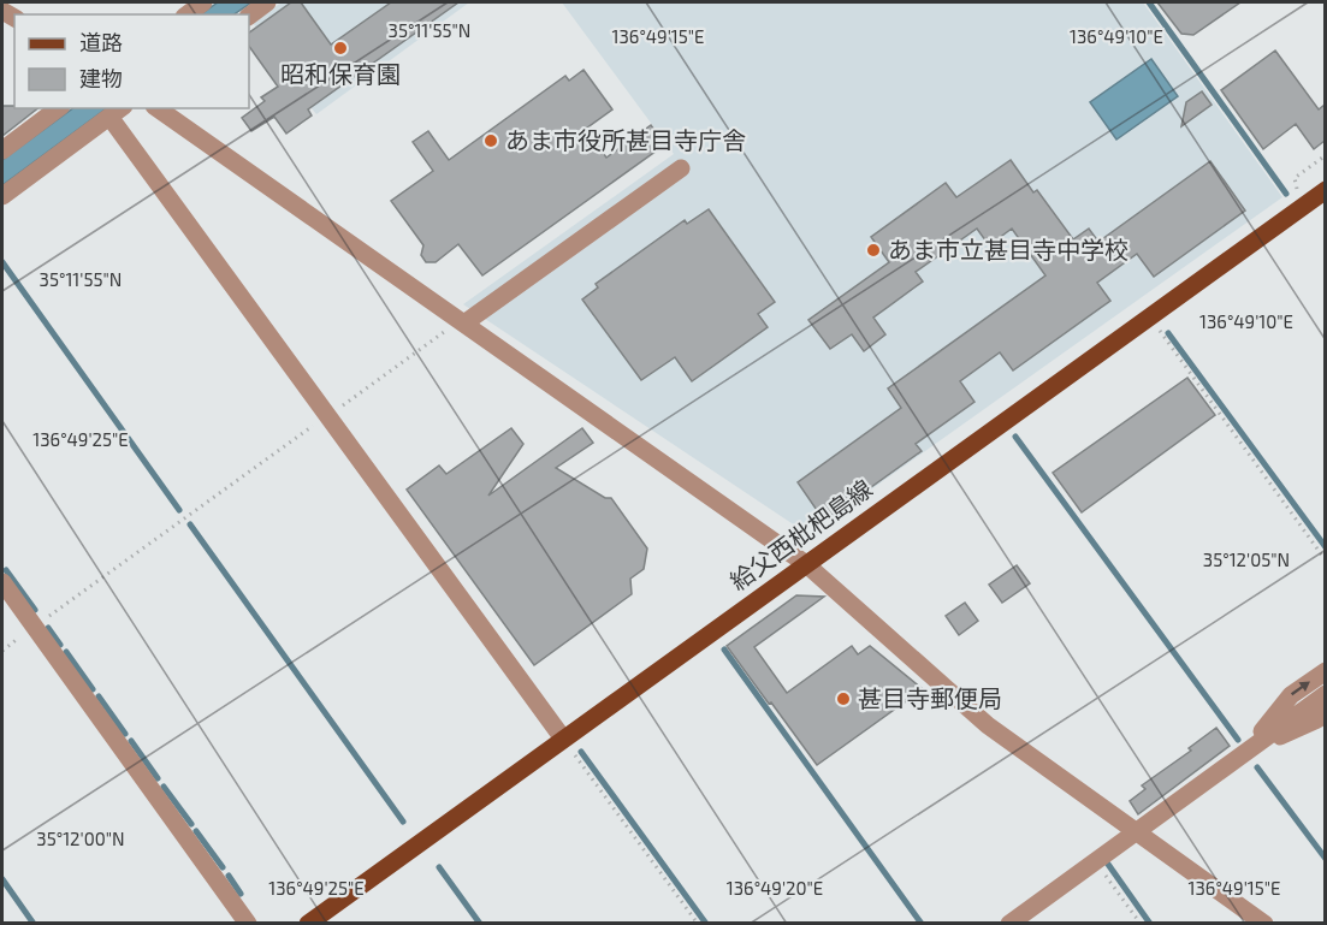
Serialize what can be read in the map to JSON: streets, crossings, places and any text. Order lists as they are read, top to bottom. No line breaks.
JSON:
{"streets":{"main road":["給父西枇杷島線"]},"places":["昭和保育園","あま市役所甚目寺庁舎","あま市立甚目寺中学校","甚目寺郵便局"],"legend":["道路","建物"],"coordinates":["35°11'55\"N","136°49'15\"E","136°49'10\"E","136°49'25\"E","35°12'05\"N","35°12'00\"N","136°49'20\"E"]}
